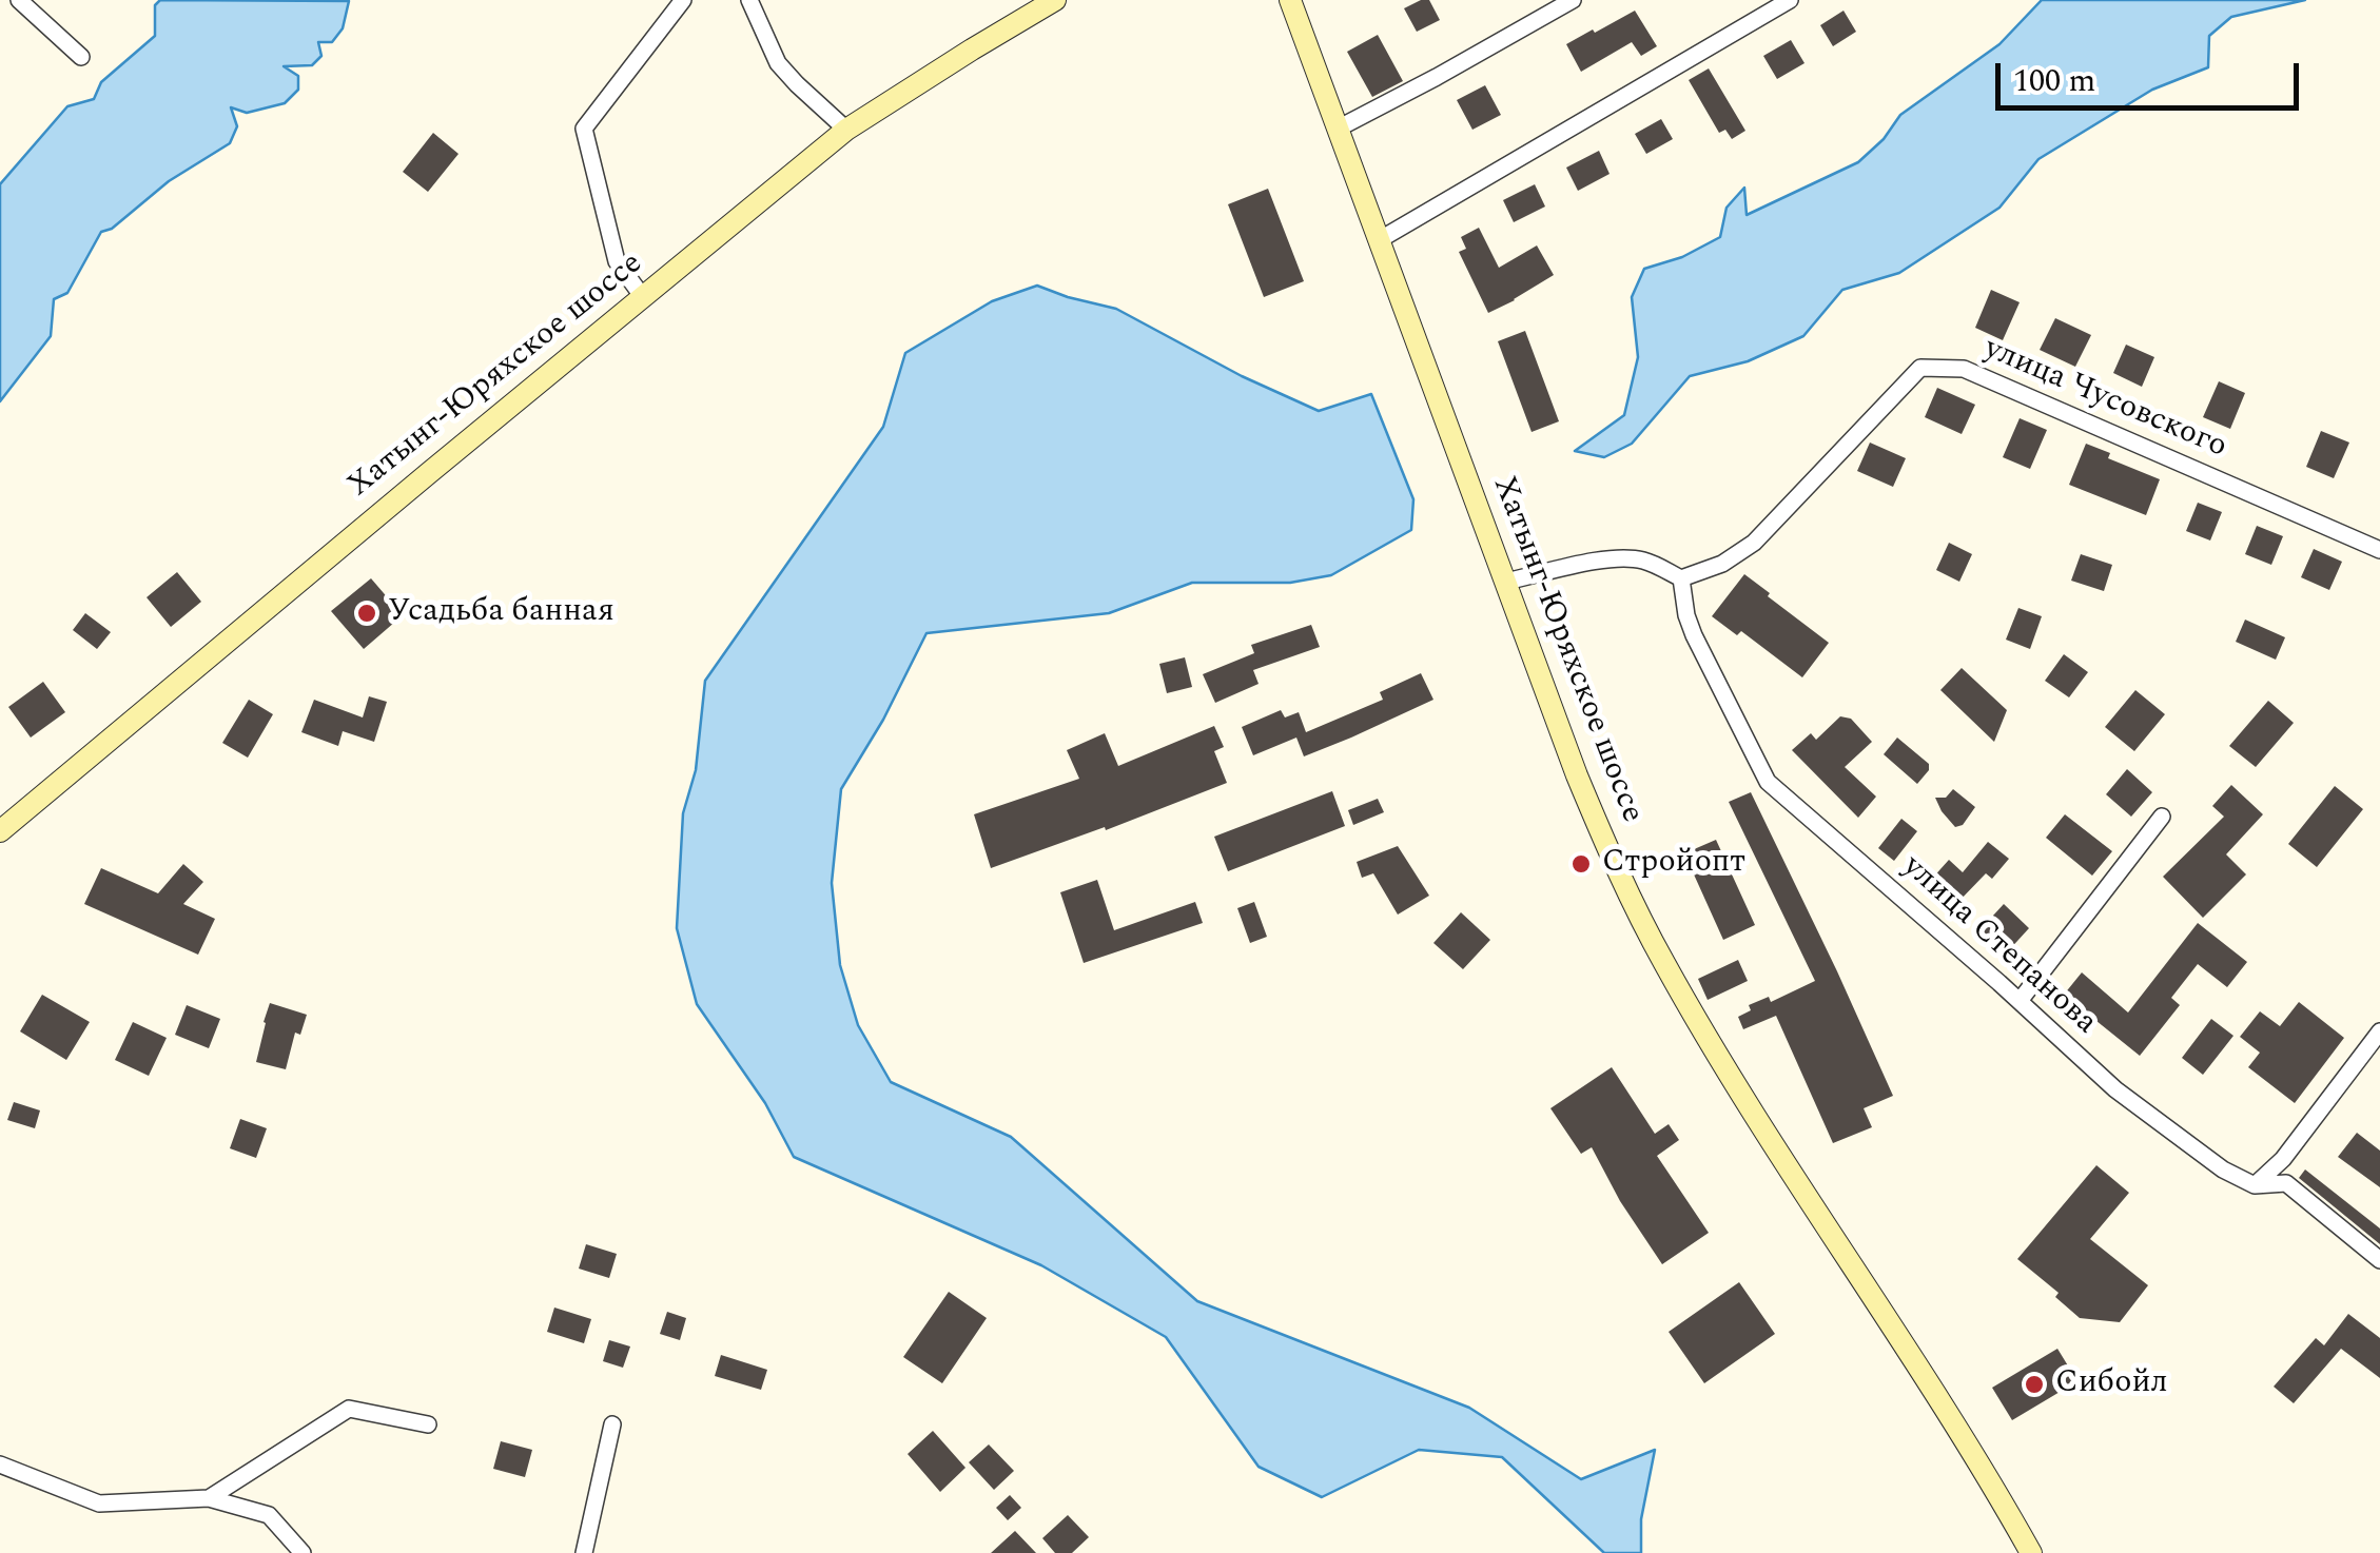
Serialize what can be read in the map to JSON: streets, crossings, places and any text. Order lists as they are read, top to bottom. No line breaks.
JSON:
{"streets":{"main road":["Хатынг-Юряхское шоссе"],"street":["улица Чусовского","улица Степанова"]},"crossings":[["улица Чусовского","улица Степанова"]],"places":["Усадьба банная","Стройопт","Сибойл"],"scale_bar":"100 m"}
